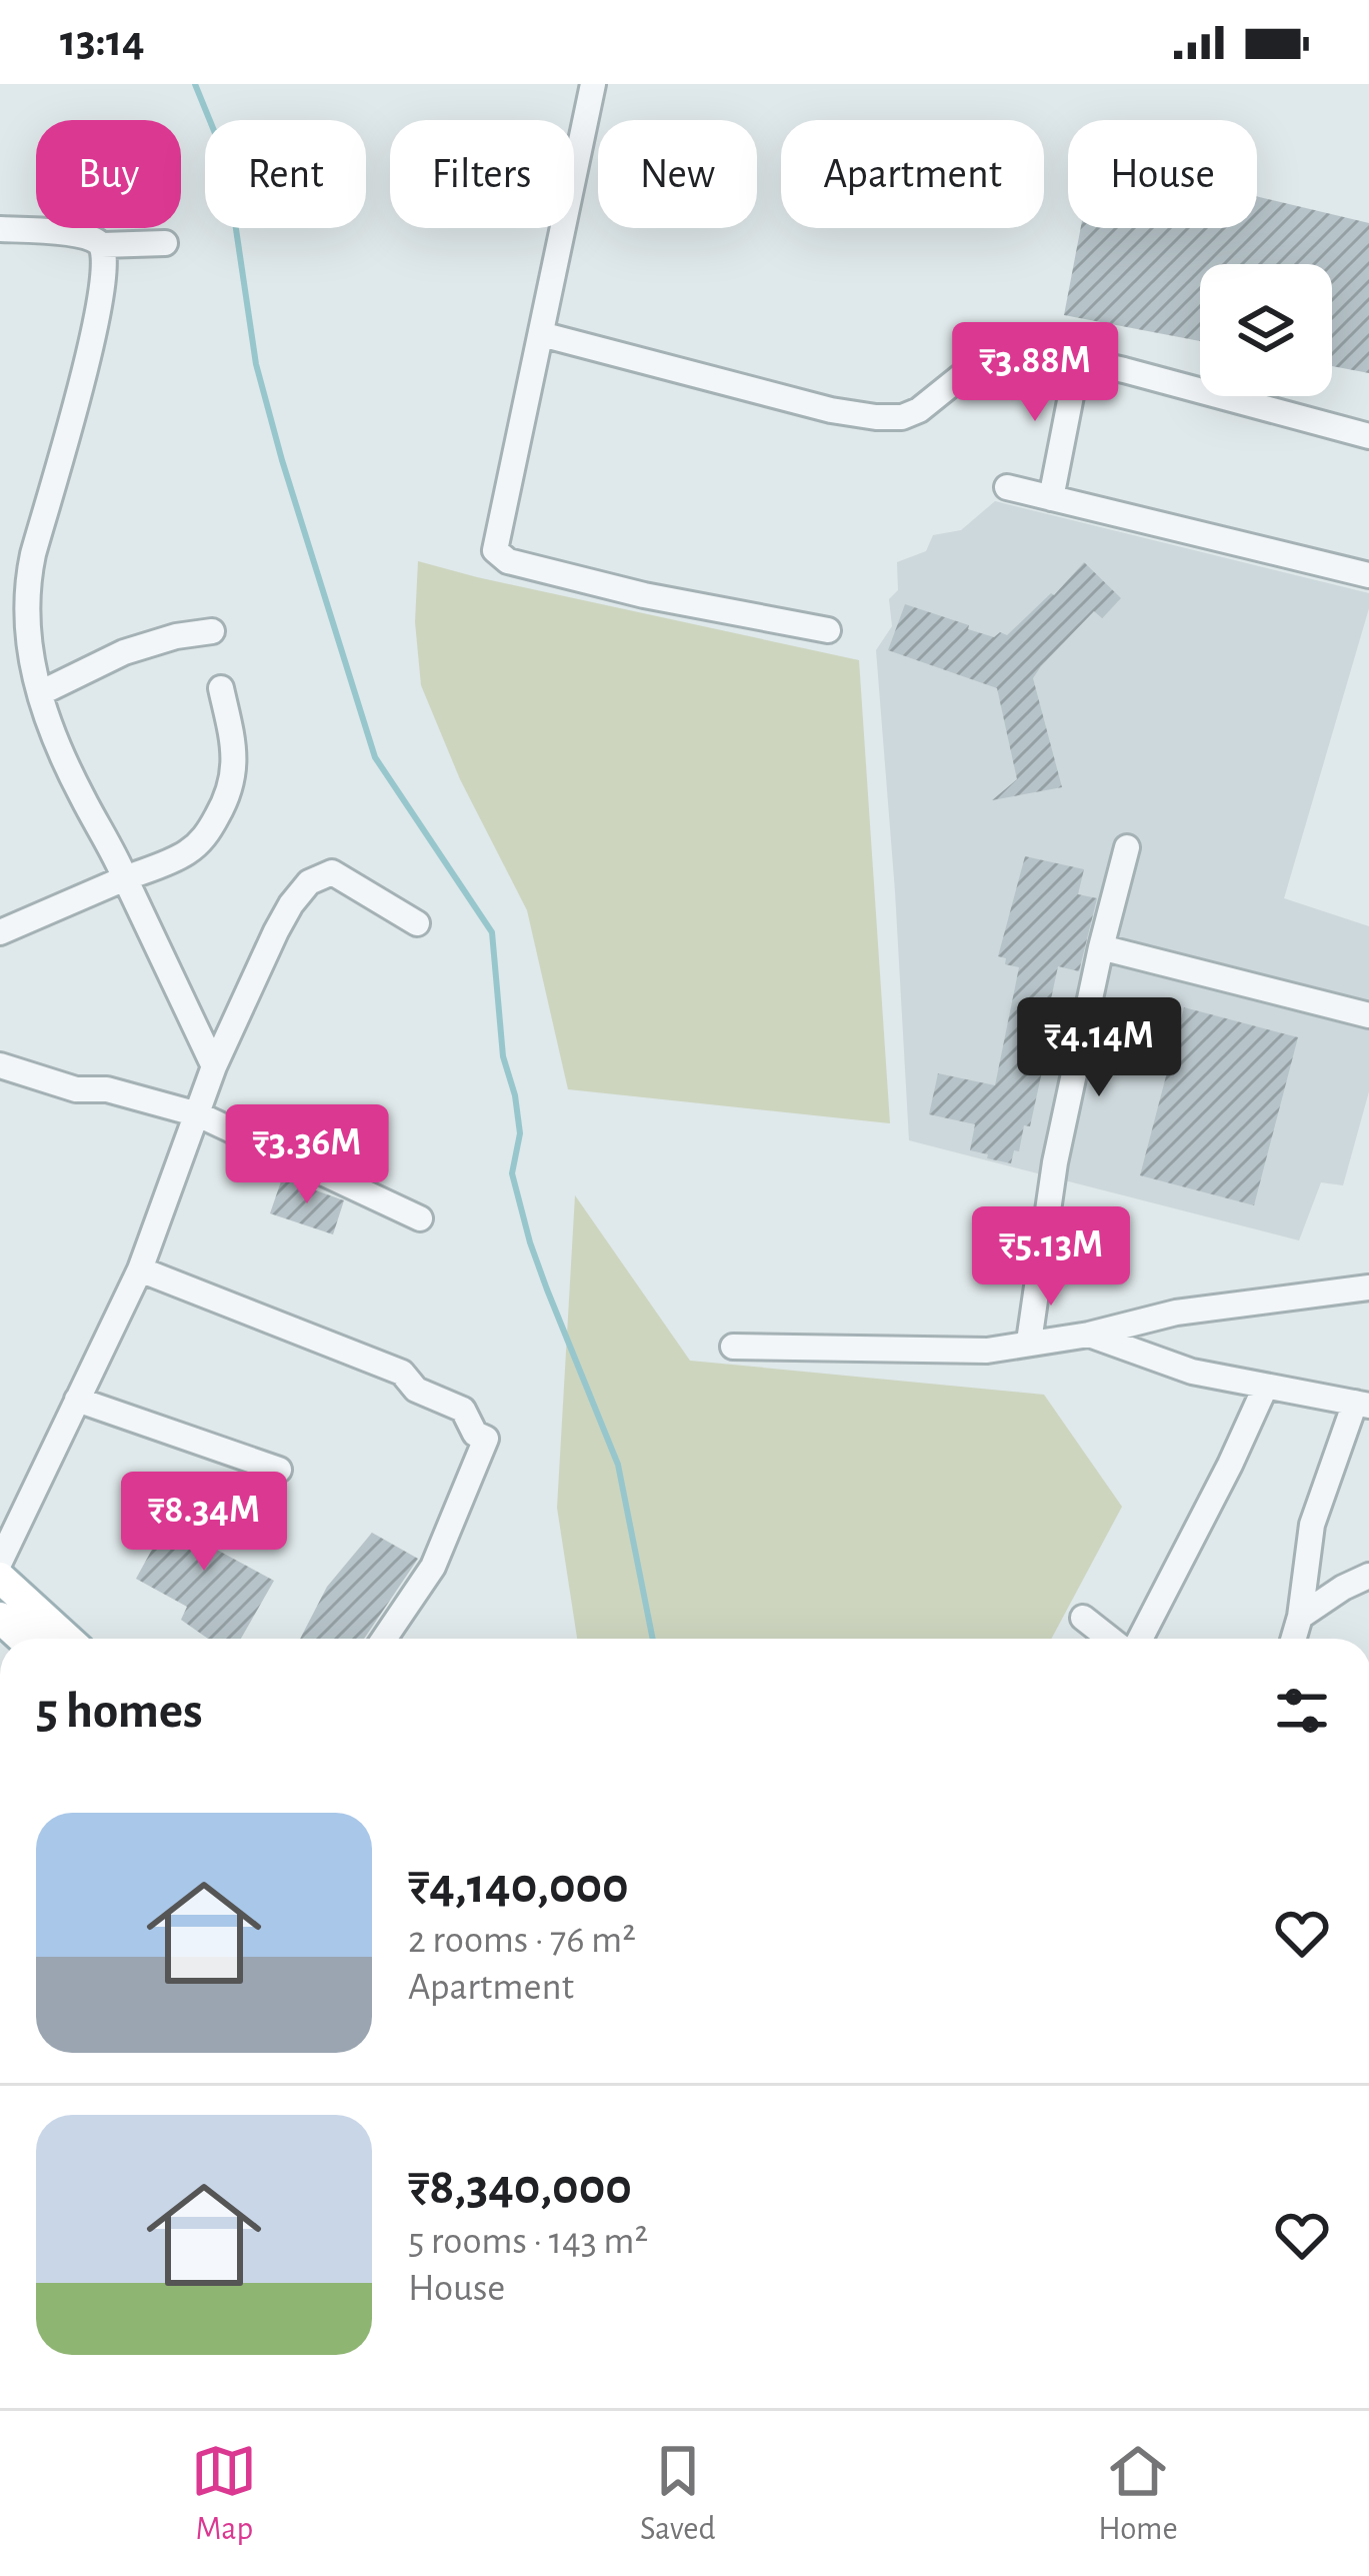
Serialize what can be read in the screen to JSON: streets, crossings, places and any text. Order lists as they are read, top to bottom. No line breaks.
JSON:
{"page":{"status":"13:14","chip":["Buy","Rent","Filters","New","Apartment","House"],"price":["₹3.88M","₹4.14M","₹3.36M","₹5.13M","₹8.34M"],"heading":"5 homes","list":[{"name":"₹4,140,000","note":"2 rooms · 76 m² · Apartment"},{"name":"₹8,340,000","note":"5 rooms · 143 m² · House"}],"tabs":["Map","Saved","Home"]}}
